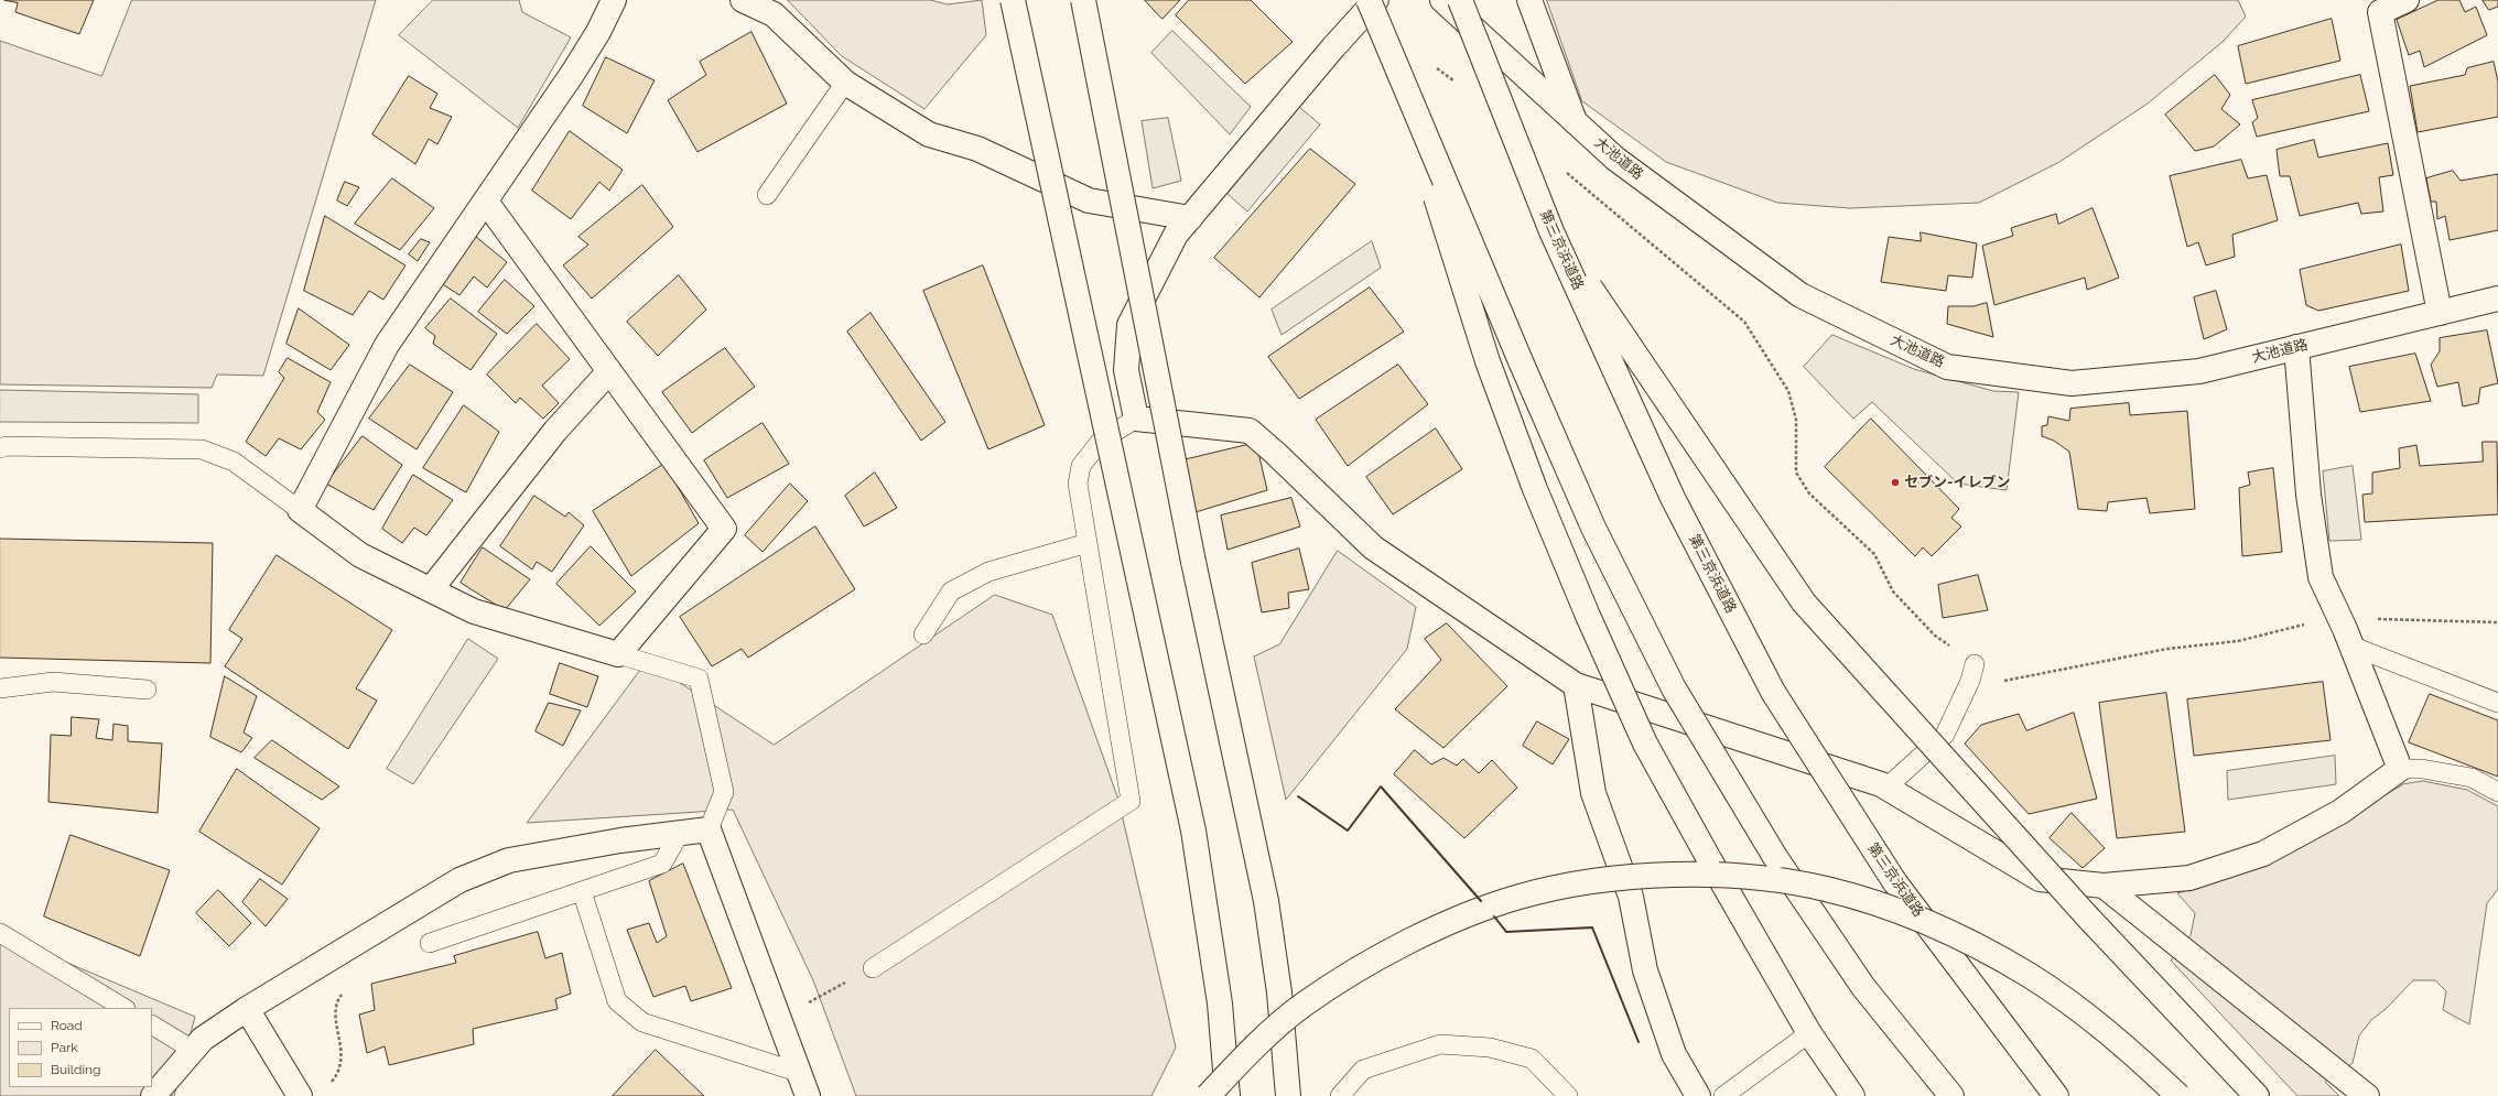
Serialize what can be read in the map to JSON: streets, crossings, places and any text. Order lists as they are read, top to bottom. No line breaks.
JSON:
{"streets":{"main road":["大池道路","第三京浜道路"]},"places":["セブン-イレブン"],"legend":["Road","Park","Building"]}
